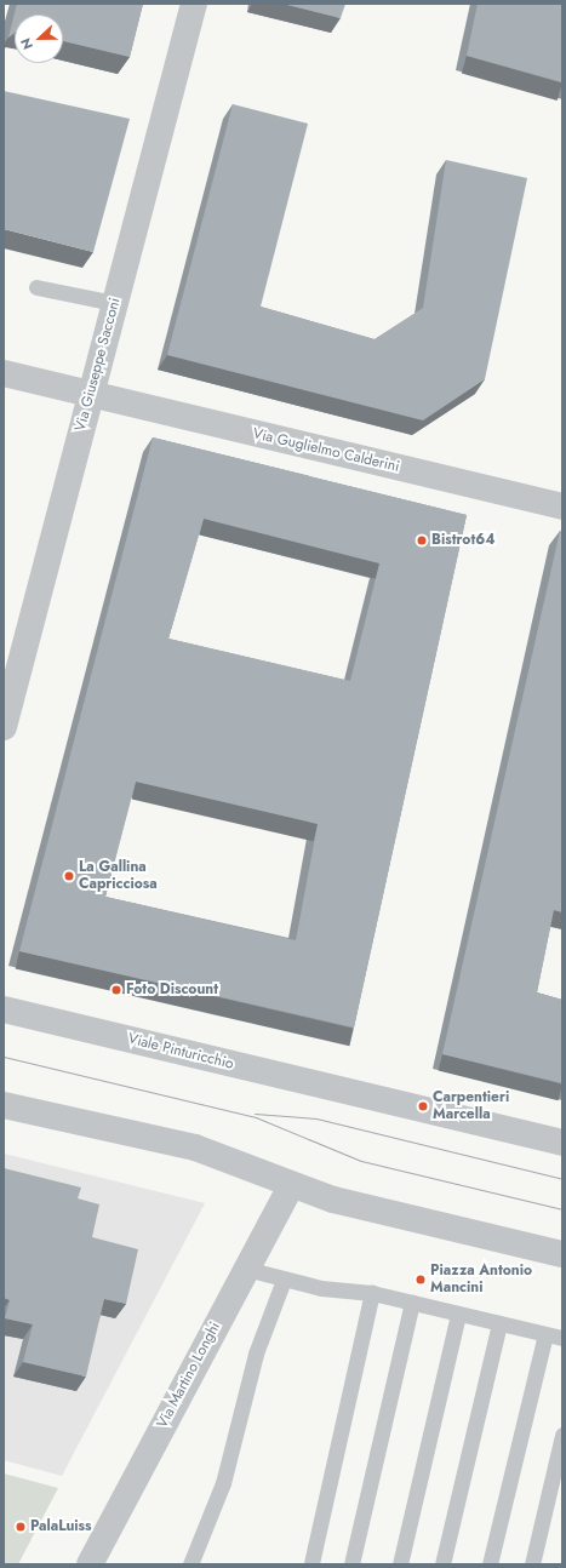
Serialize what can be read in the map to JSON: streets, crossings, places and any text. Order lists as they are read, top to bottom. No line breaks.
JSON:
{"streets":{"street":["Via Giuseppe Sacconi","Via Guglielmo Calderini","Viale Pinturicchio","Via Martino Longhi"]},"crossings":[["Via Giuseppe Sacconi","Via Guglielmo Calderini"]],"places":["Bistrot64","La Gallina Capricciosa","Foto Discount","Carpentieri Marcella","Piazza Antonio Mancini","PalaLuiss"],"north":"left"}
